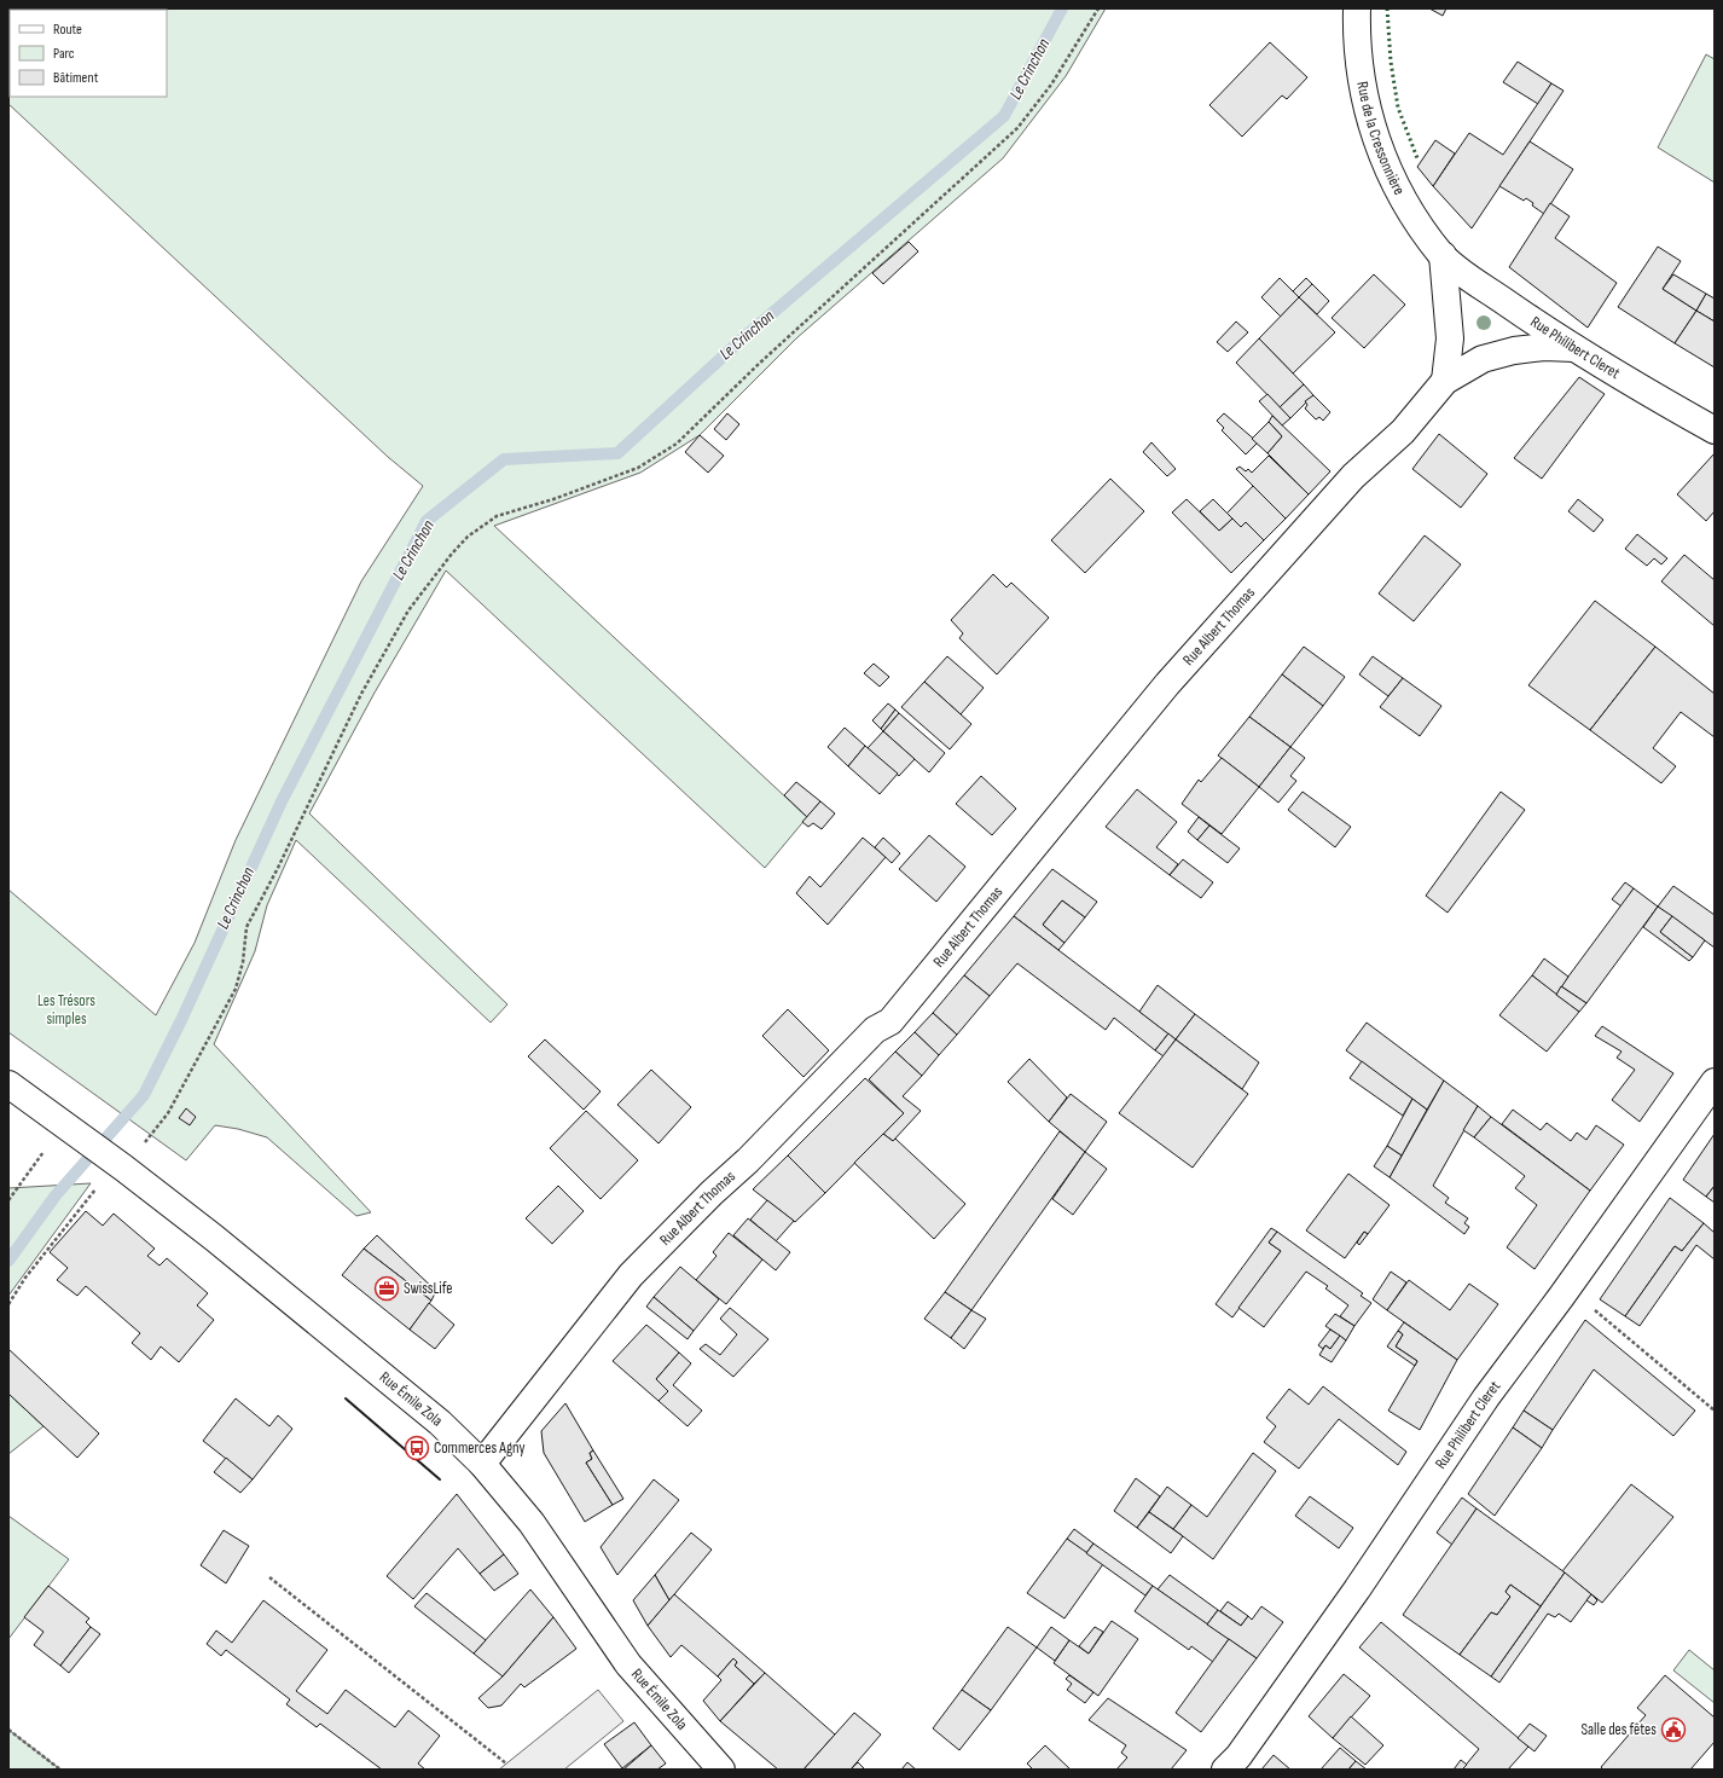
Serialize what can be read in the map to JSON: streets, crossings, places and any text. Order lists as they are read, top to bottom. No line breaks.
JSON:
{"streets":{"street":["Rue de la Cressonnière","Rue Philibert Cleret","Rue Albert Thomas","Rue Émile Zola"]},"crossings":[["Rue de la Cressonnière","Rue Philibert Cleret"],["Rue Philibert Cleret","Rue Albert Thomas"],["Rue Albert Thomas","Rue Émile Zola"]],"water":["Le Crinchon"],"parks":["Les Trésors simples"],"places":{"office":["SwissLife"],"bus stop":["Commerces Agny"],"public building":["Salle des fêtes"]},"legend":["Route","Parc","Bâtiment"]}
